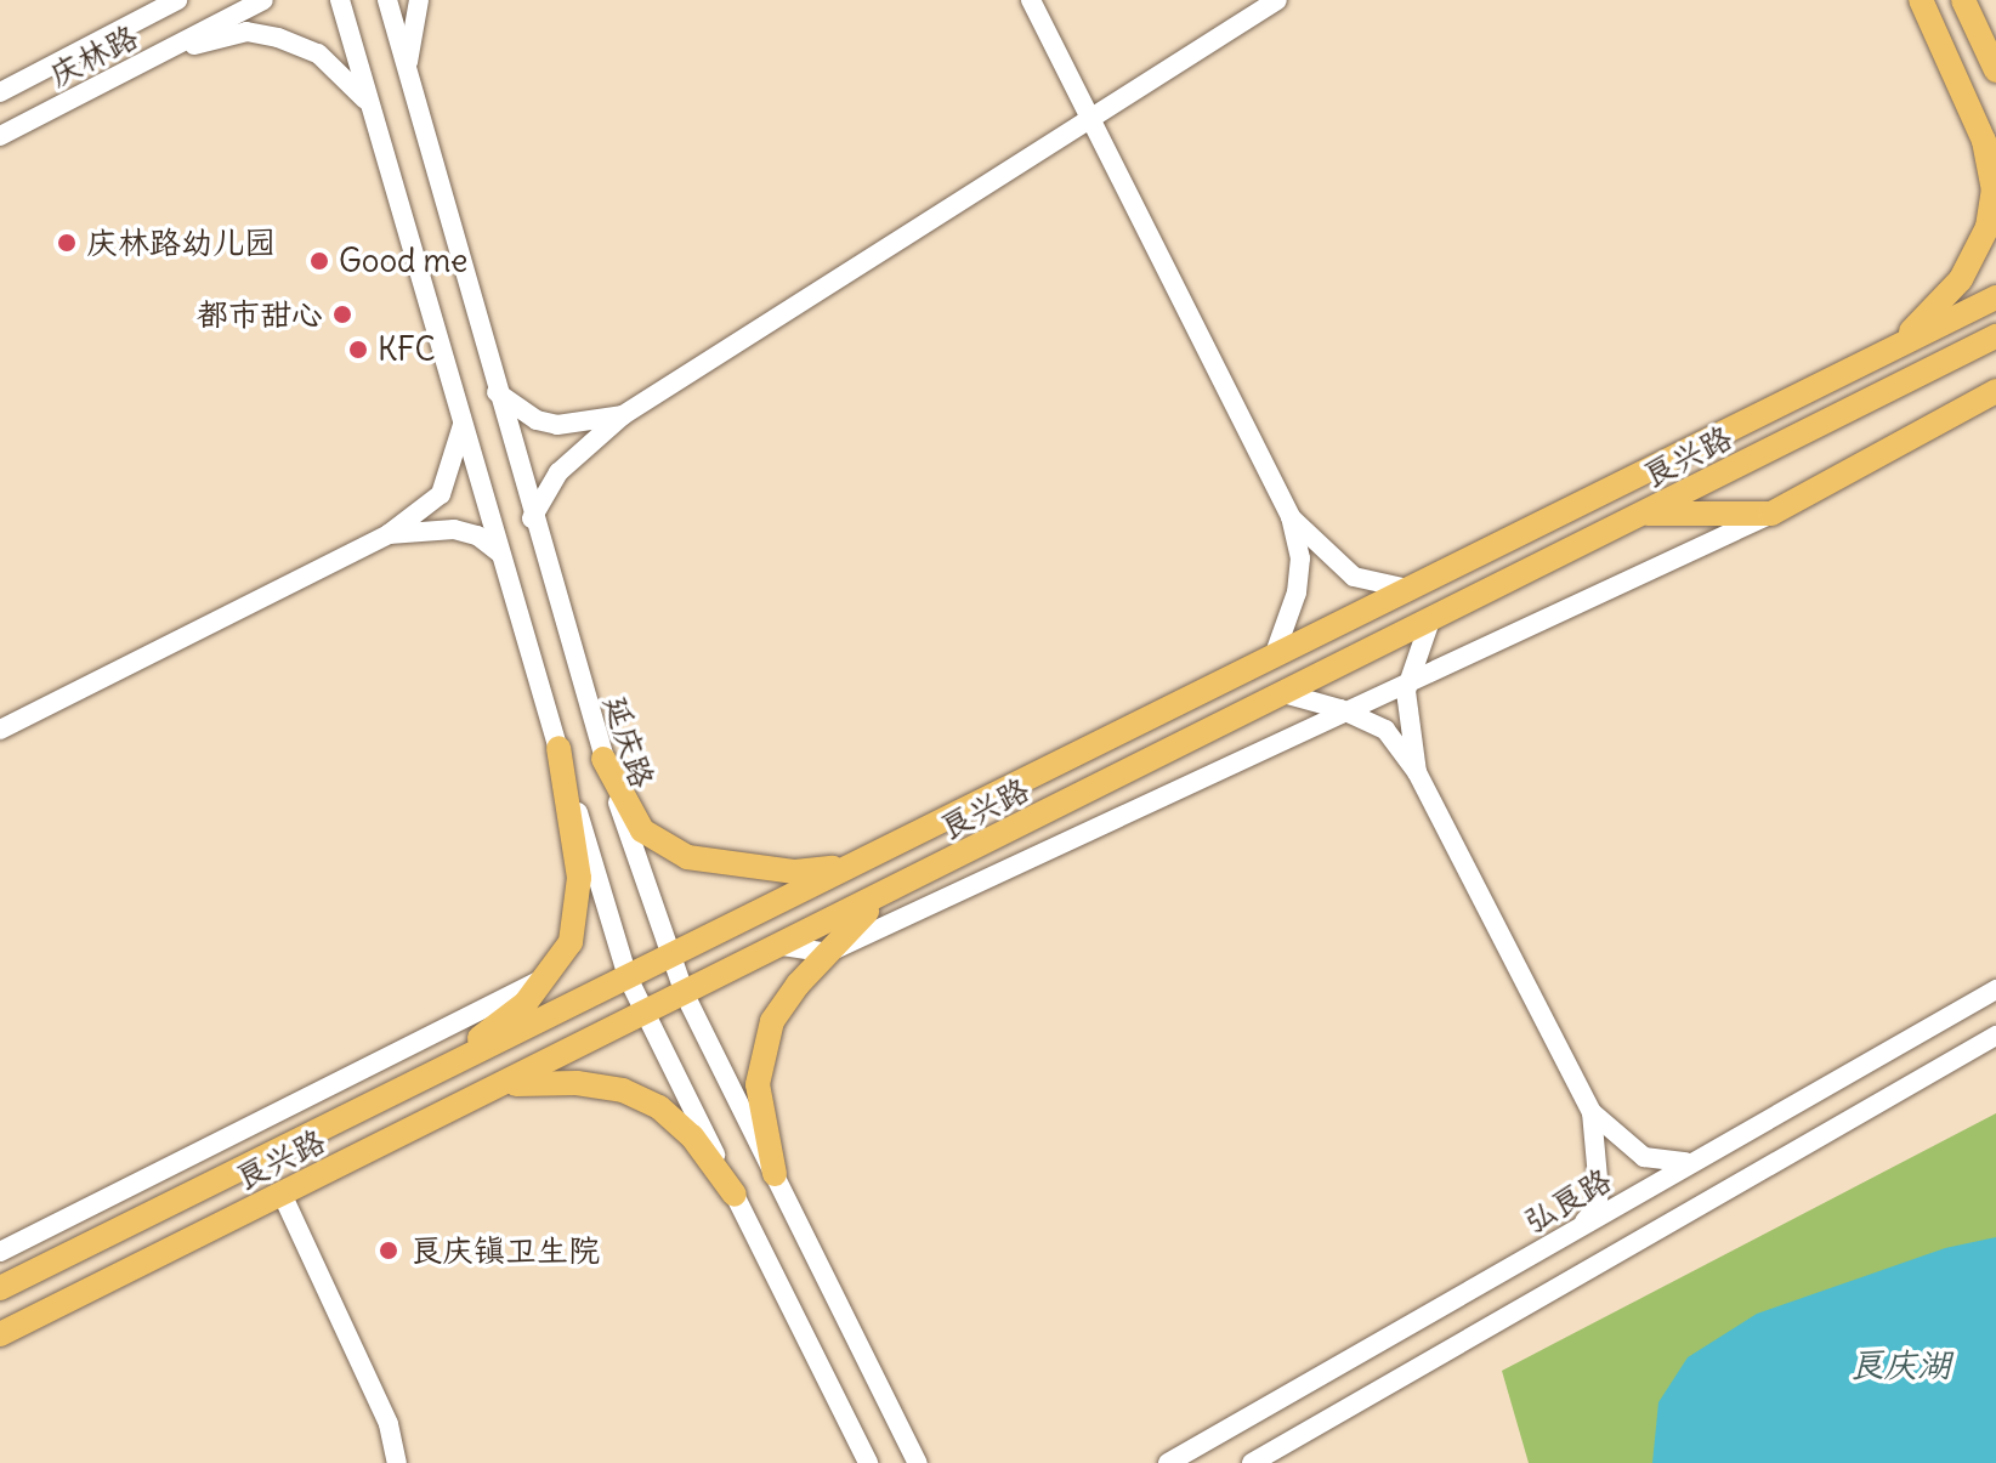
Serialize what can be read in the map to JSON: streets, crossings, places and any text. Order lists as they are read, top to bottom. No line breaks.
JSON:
{"streets":{"main road":["良兴路"],"street":["庆林路","延庆路","弘良路"]},"crossings":[["良兴路","延庆路"]],"water":["良庆湖"],"places":["庆林路幼儿园","Good me","都市甜心","KFC","良庆镇卫生院"]}
